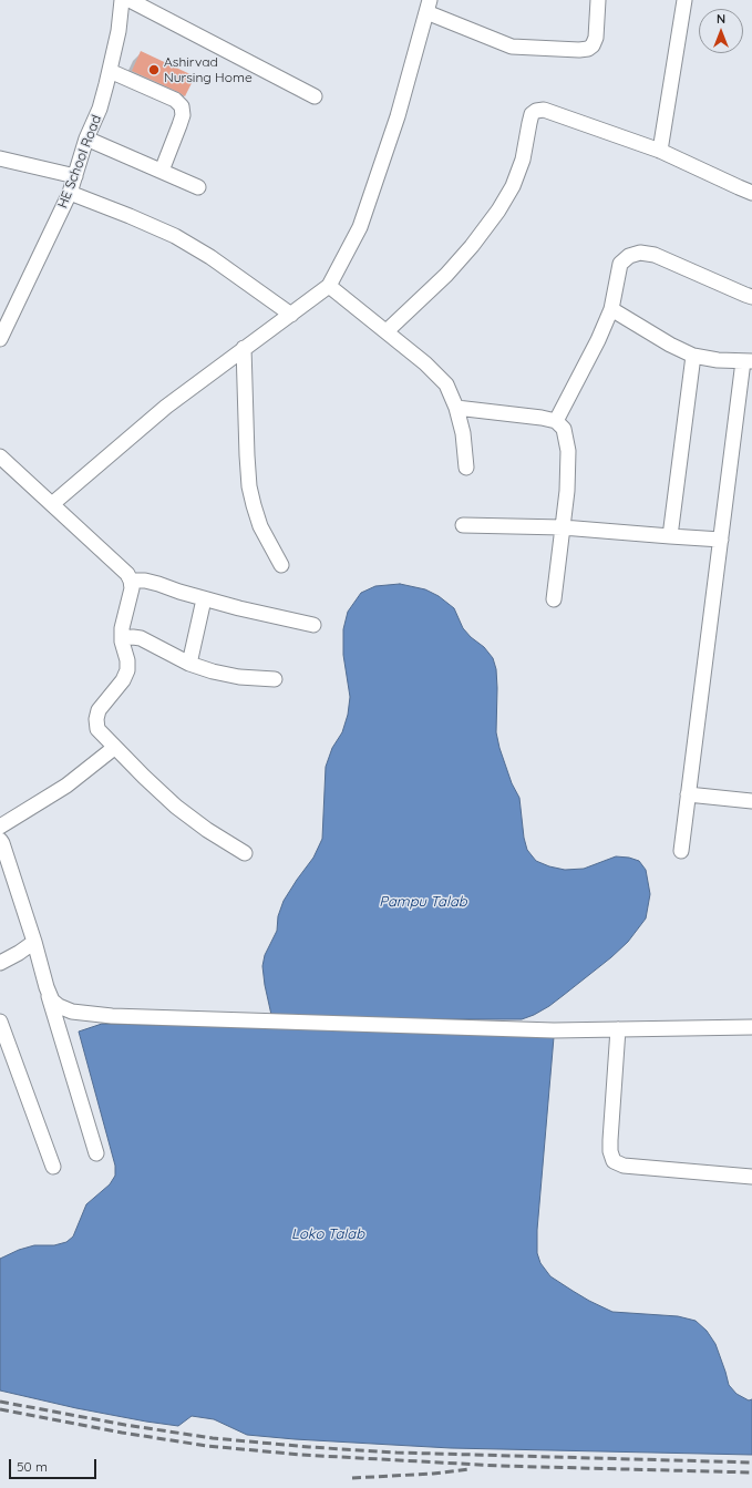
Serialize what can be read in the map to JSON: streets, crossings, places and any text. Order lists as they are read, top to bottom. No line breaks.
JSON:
{"streets":{"street":["HE School Road"]},"water":["Pampu Talab","Loko Talab"],"places":["Ashirvad Nursing Home"],"scale_bar":"50 m","north":"top"}
